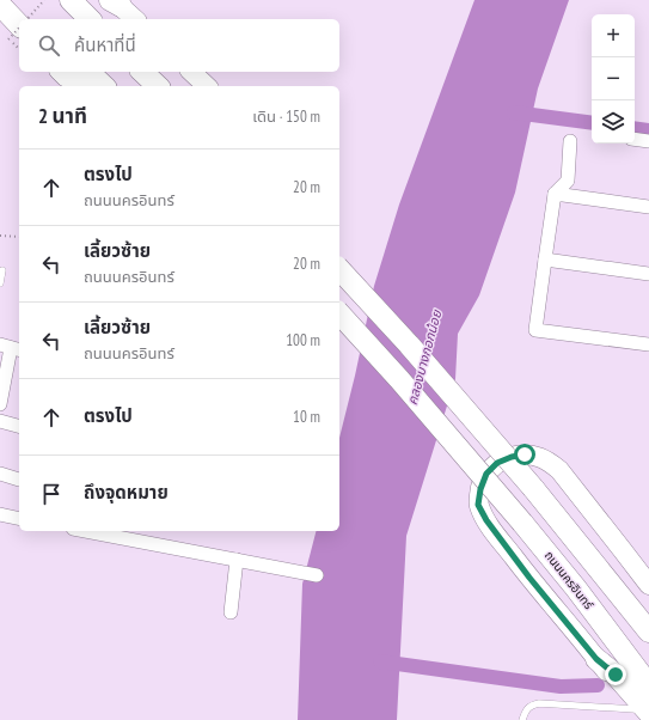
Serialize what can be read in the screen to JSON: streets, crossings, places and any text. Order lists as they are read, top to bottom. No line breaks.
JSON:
{"streets":{"main road":["ถนนนครอินทร์"]},"water":["คลองบางกอกน้อย"],"page":{"map_buttons":["+","−"],"search":"ค้นหาที่นี่","heading":["2 นาที","เดิน · 150 m"],"list":[["ตรงไป","ถนนนครอินทร์","20 m"],["เลี้ยวซ้าย","ถนนนครอินทร์","20 m"],["เลี้ยวซ้าย","ถนนนครอินทร์","100 m"],["ตรงไป","10 m"],"ถึงจุดหมาย"]}}
